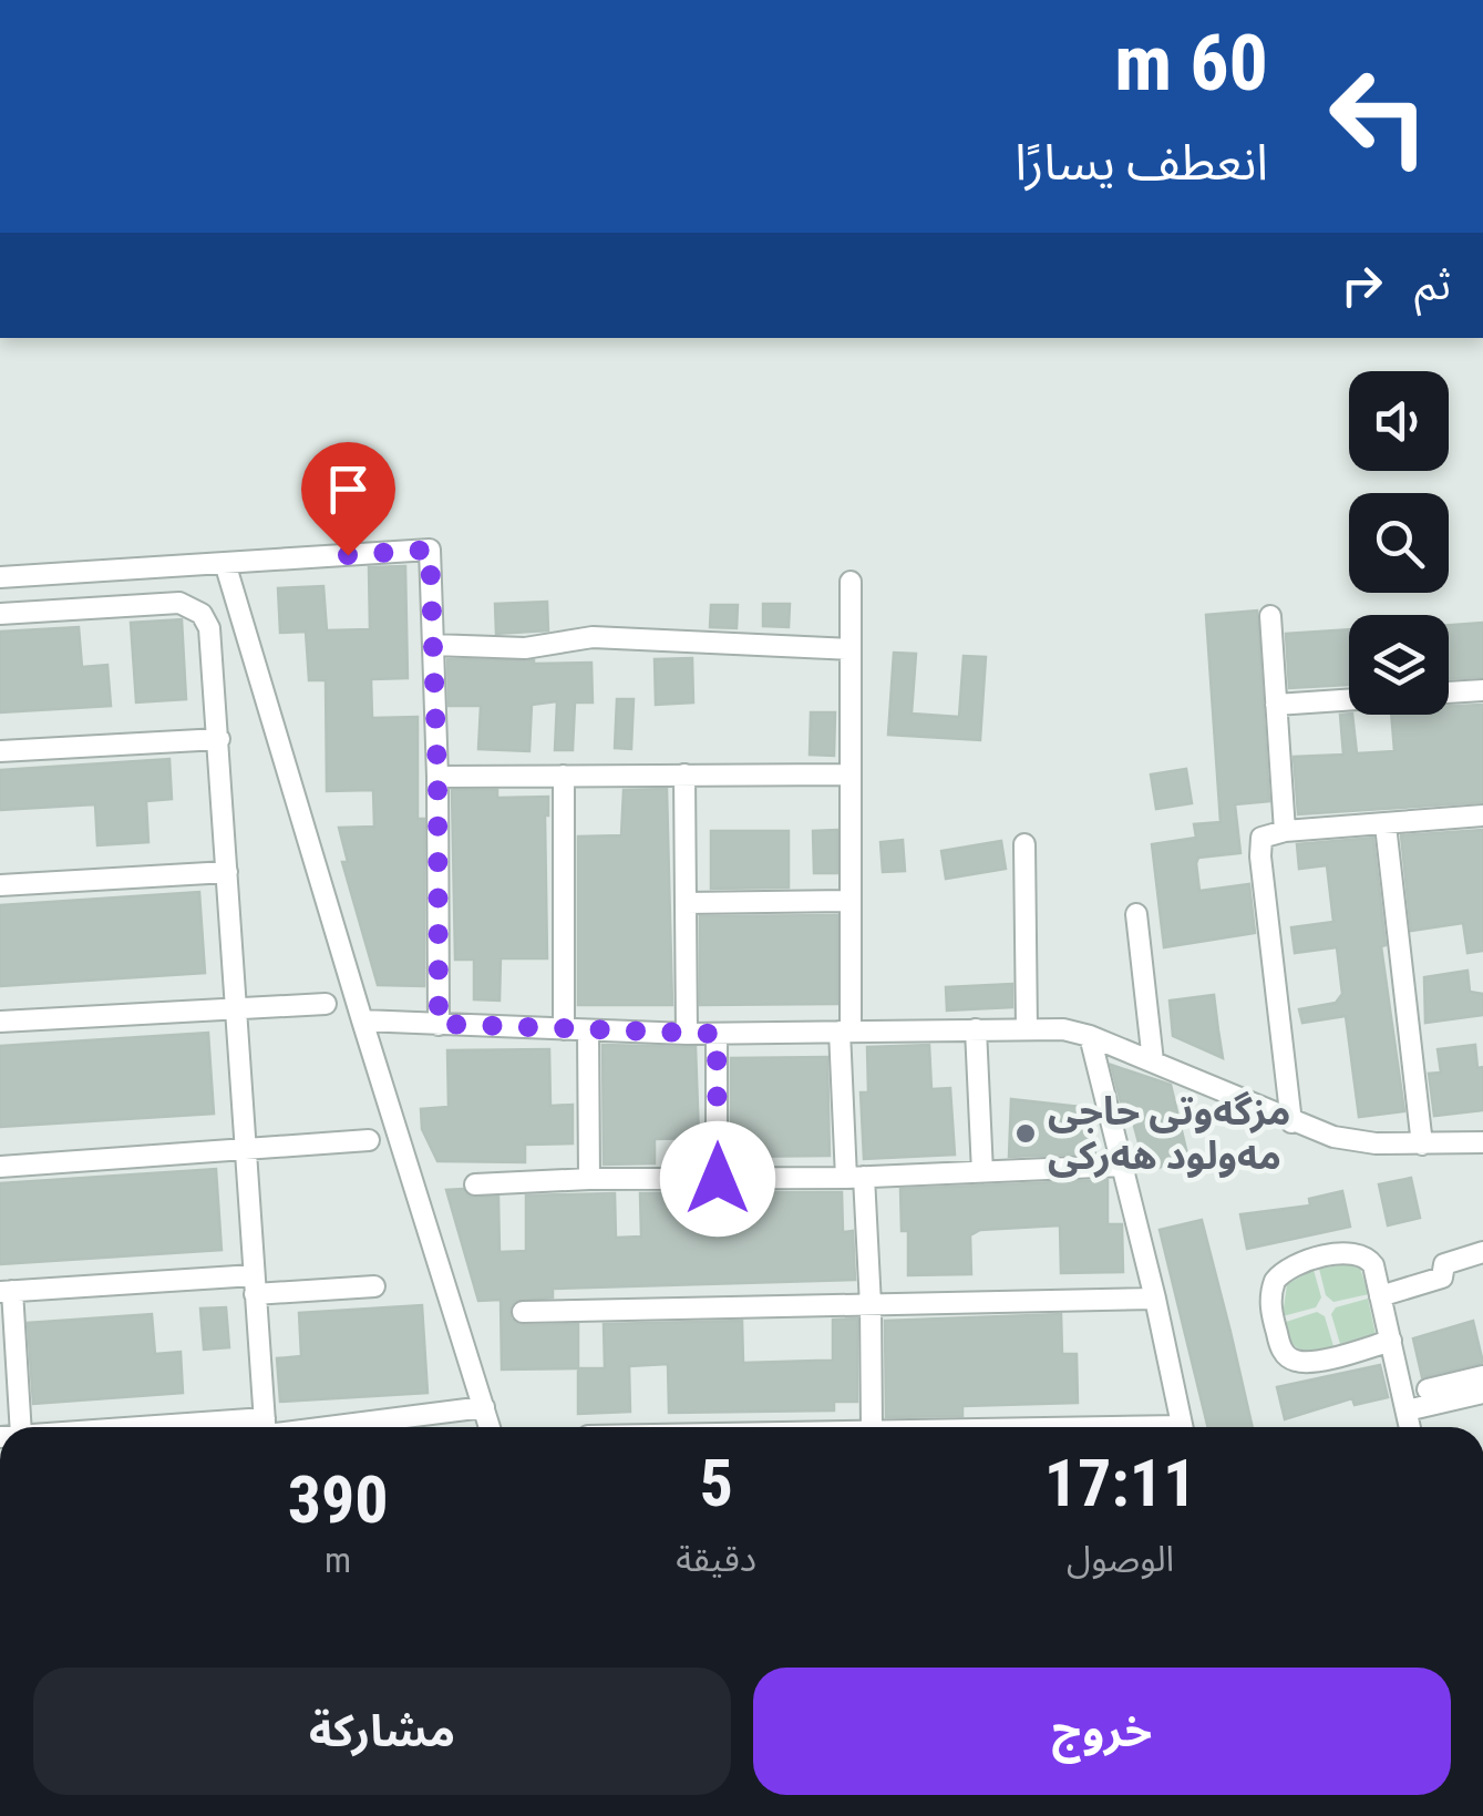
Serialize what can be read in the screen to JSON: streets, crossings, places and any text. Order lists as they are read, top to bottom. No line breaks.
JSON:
{"places":["مزگەوتی حاجی مەولود هەرکی"],"page":{"turn":["60 m","انعطف يسارًا"],"then":"ثم","eta":["17:11","الوصول","5","دقيقة","390","m"],"buttons":["خروج","مشاركة"]}}
